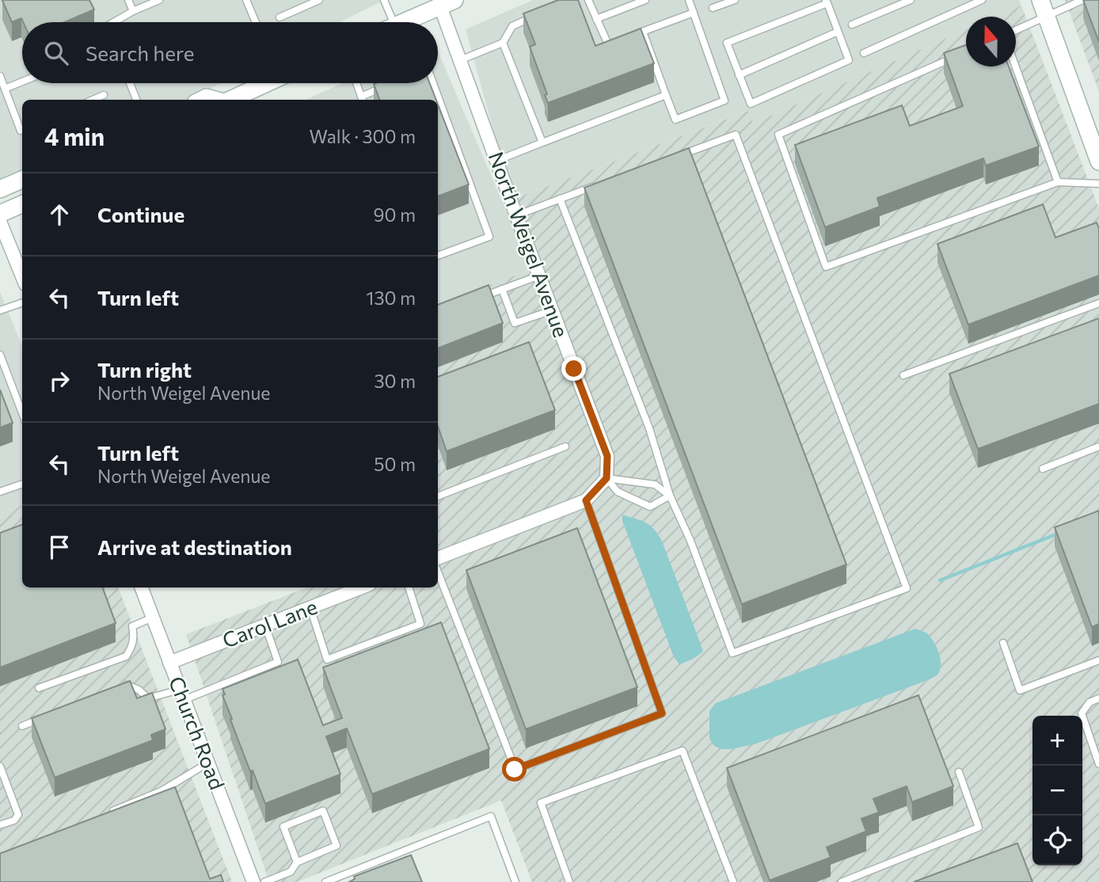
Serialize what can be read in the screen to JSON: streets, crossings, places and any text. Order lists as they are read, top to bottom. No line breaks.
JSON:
{"streets":{"street":["North Weigel Avenue","Carol Lane","Church Road"]},"crossings":[["Carol Lane","Church Road"]],"north":"top","page":{"search":"Search here","heading":["4 min","Walk · 300 m"],"list":[["Continue","90 m"],["Turn left","130 m"],["Turn right","North Weigel Avenue","30 m"],["Turn left","North Weigel Avenue","50 m"],"Arrive at destination"],"map_buttons":["+","−"]}}
